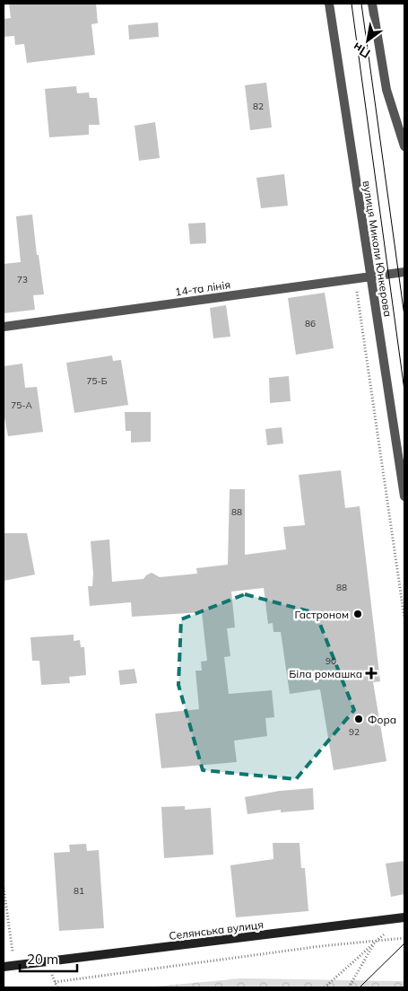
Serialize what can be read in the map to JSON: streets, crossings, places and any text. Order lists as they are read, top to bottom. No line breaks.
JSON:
{"streets":{"street":["вулиця Миколи Юнкерова","14-та лінія","Селянська вулиця"]},"crossings":[["вулиця Миколи Юнкерова","14-та лінія"]],"places":{"other":["Гастроном","Фора"],"health":["Біла ромашка"]},"house_numbers":["82","73","86","75-Б","75-А","88","88","90","92","81"],"scale_bar":"20 m","north":"bottom left"}
